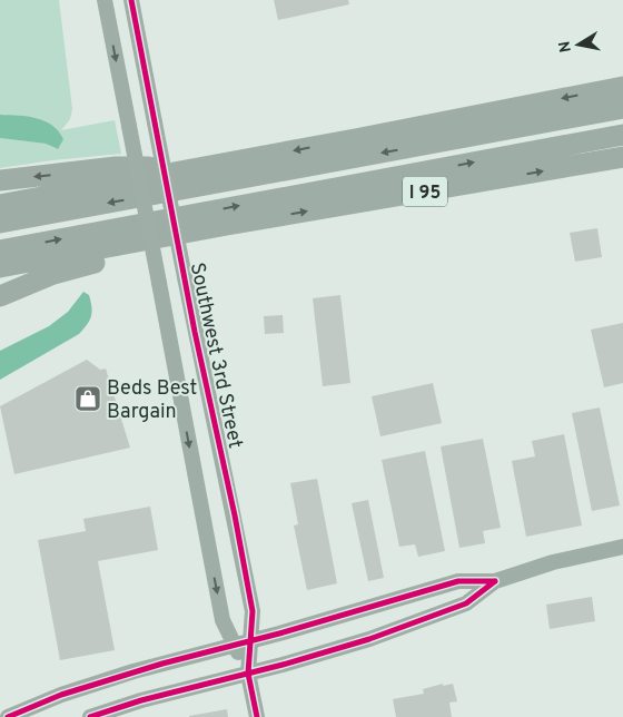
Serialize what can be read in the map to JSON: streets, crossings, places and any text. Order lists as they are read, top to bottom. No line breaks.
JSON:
{"streets":{"highway":["I 95"],"street":["Southwest 3rd Street"]},"places":{"shop":["Beds Best Bargain"]},"north":"left"}
